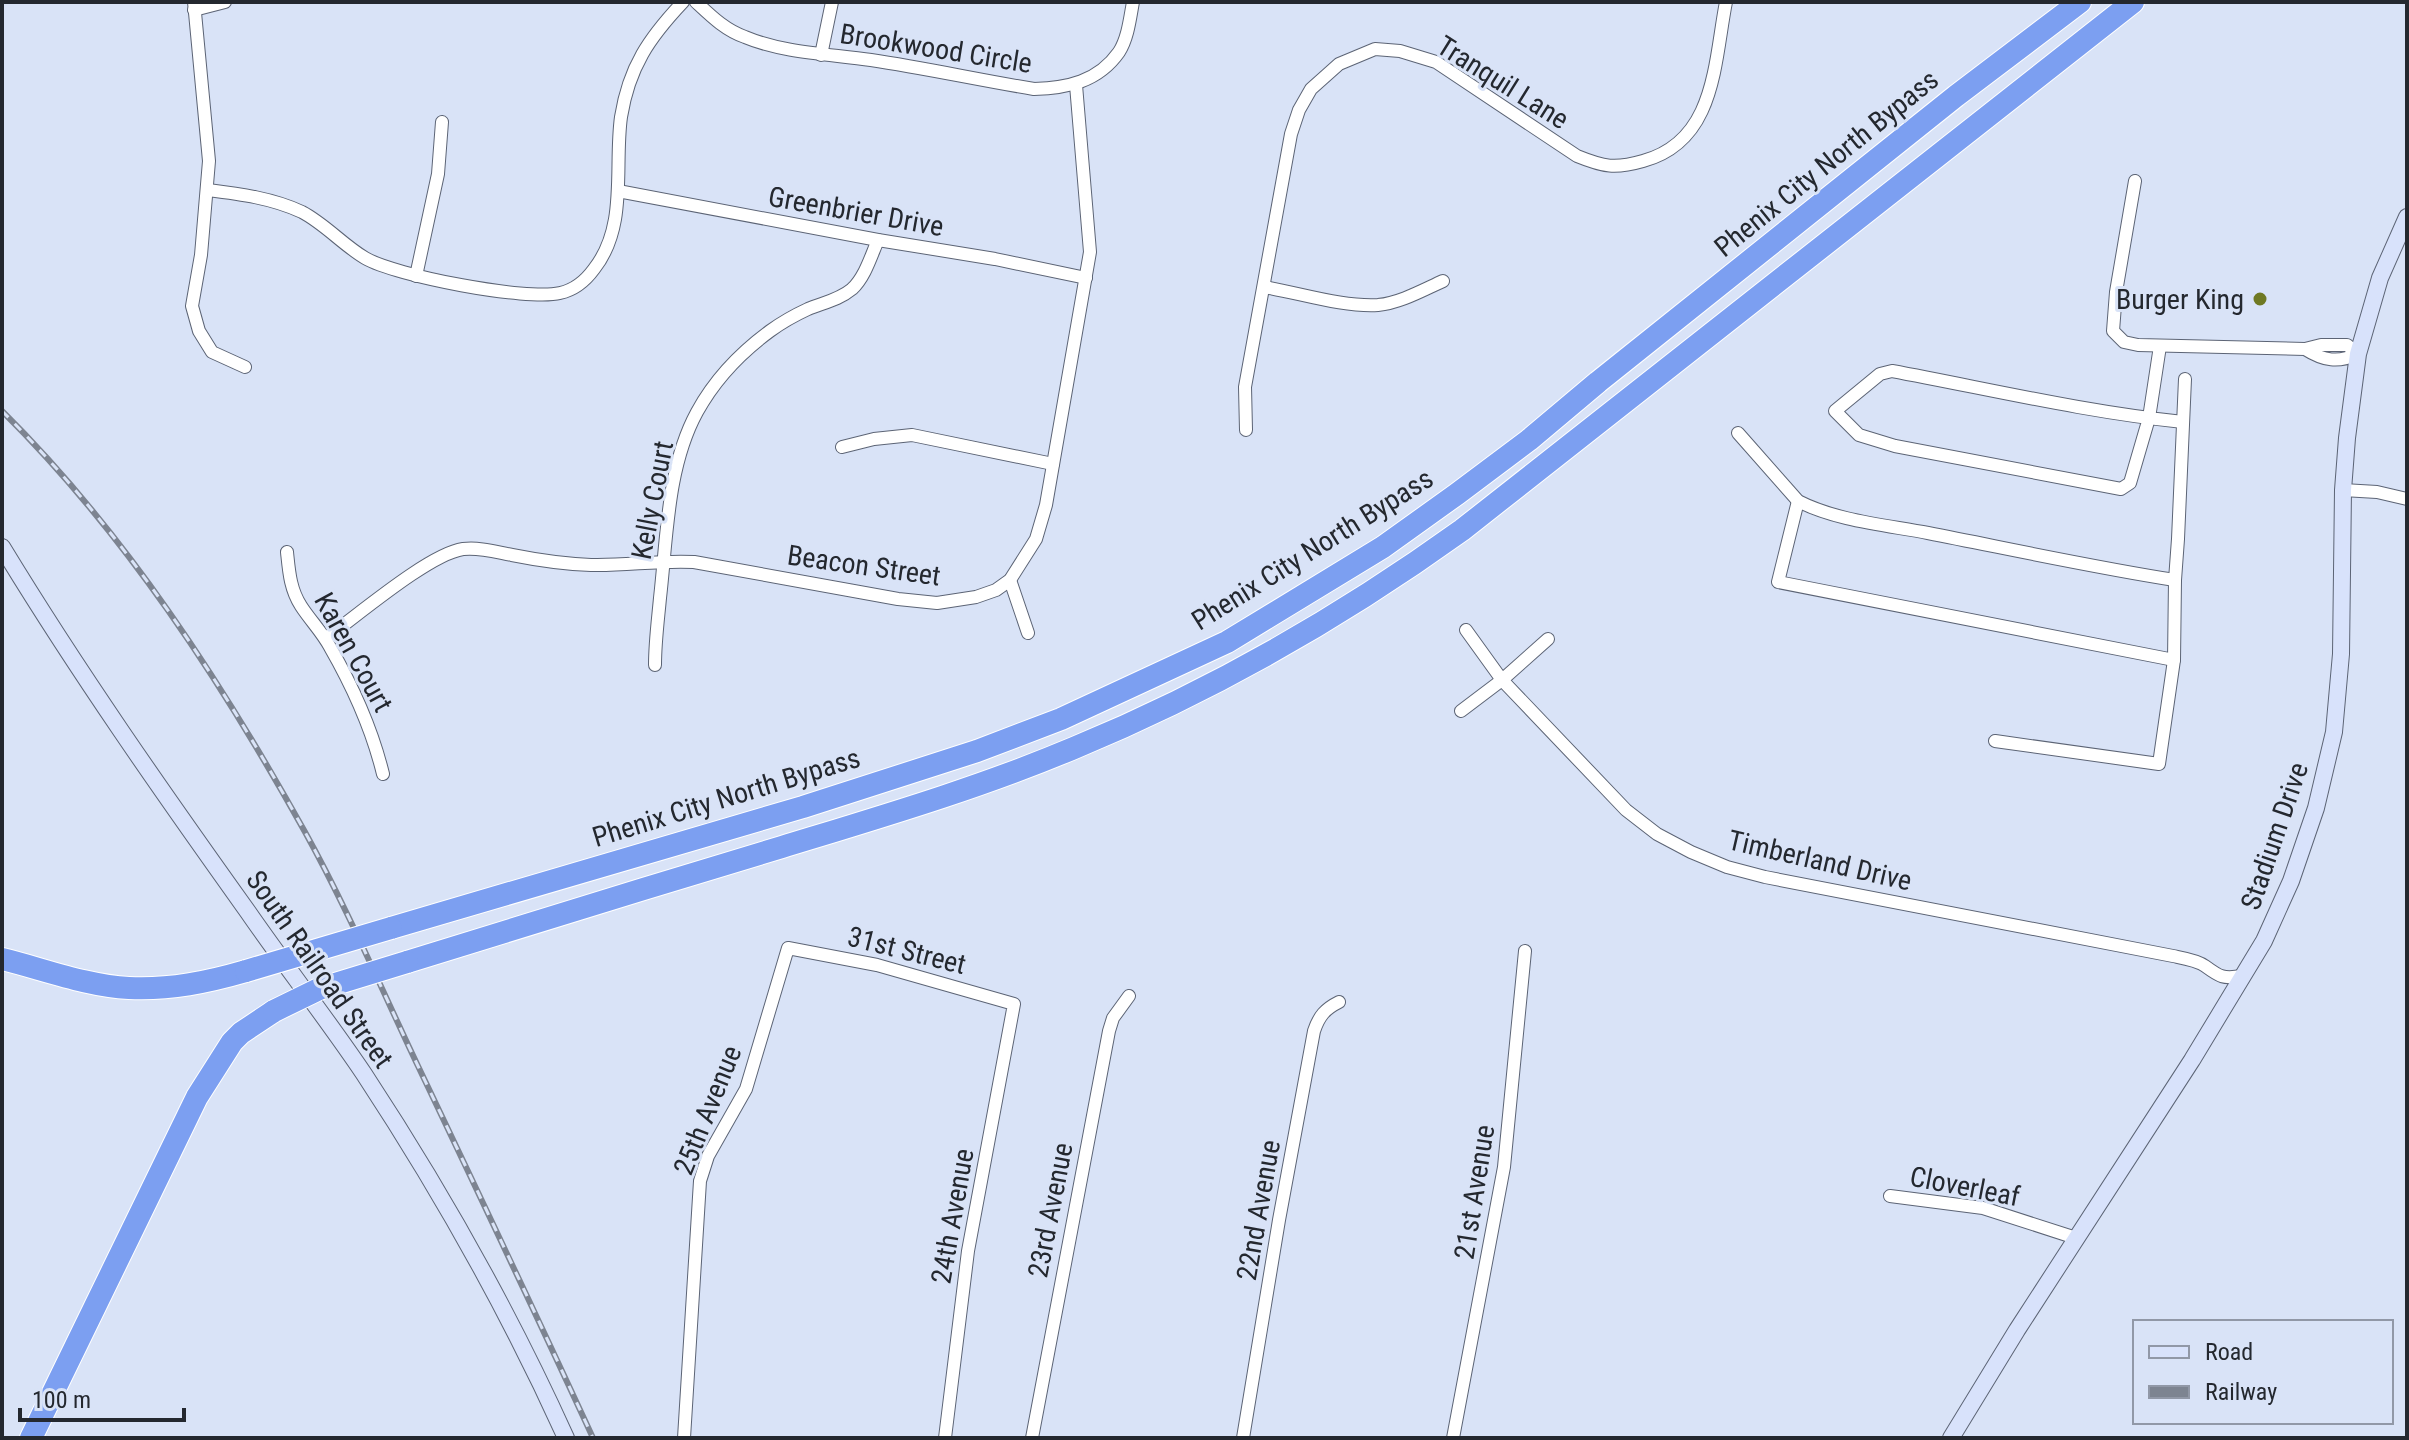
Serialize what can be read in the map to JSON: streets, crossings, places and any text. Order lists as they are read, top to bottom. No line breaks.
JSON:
{"streets":{"highway":["Phenix City North Bypass"],"street":["Brookwood Circle","Tranquil Lane","Greenbrier Drive","Kelly Court","Beacon Street","Karen Court","Stadium Drive","Timberland Drive","31st Street","South Railroad Street","25th Avenue","Cloverleaf","21st Avenue","23rd Avenue","22nd Avenue","24th Avenue"]},"crossings":[["Greenbrier Drive","Kelly Court"],["Kelly Court","Beacon Street"],["Beacon Street","Karen Court"],["Stadium Drive","Timberland Drive"],["Stadium Drive","Cloverleaf"],["31st Street","25th Avenue"],["31st Street","24th Avenue"]],"places":["Burger King"],"legend":["Road","Railway"],"scale_bar":"100 m"}
